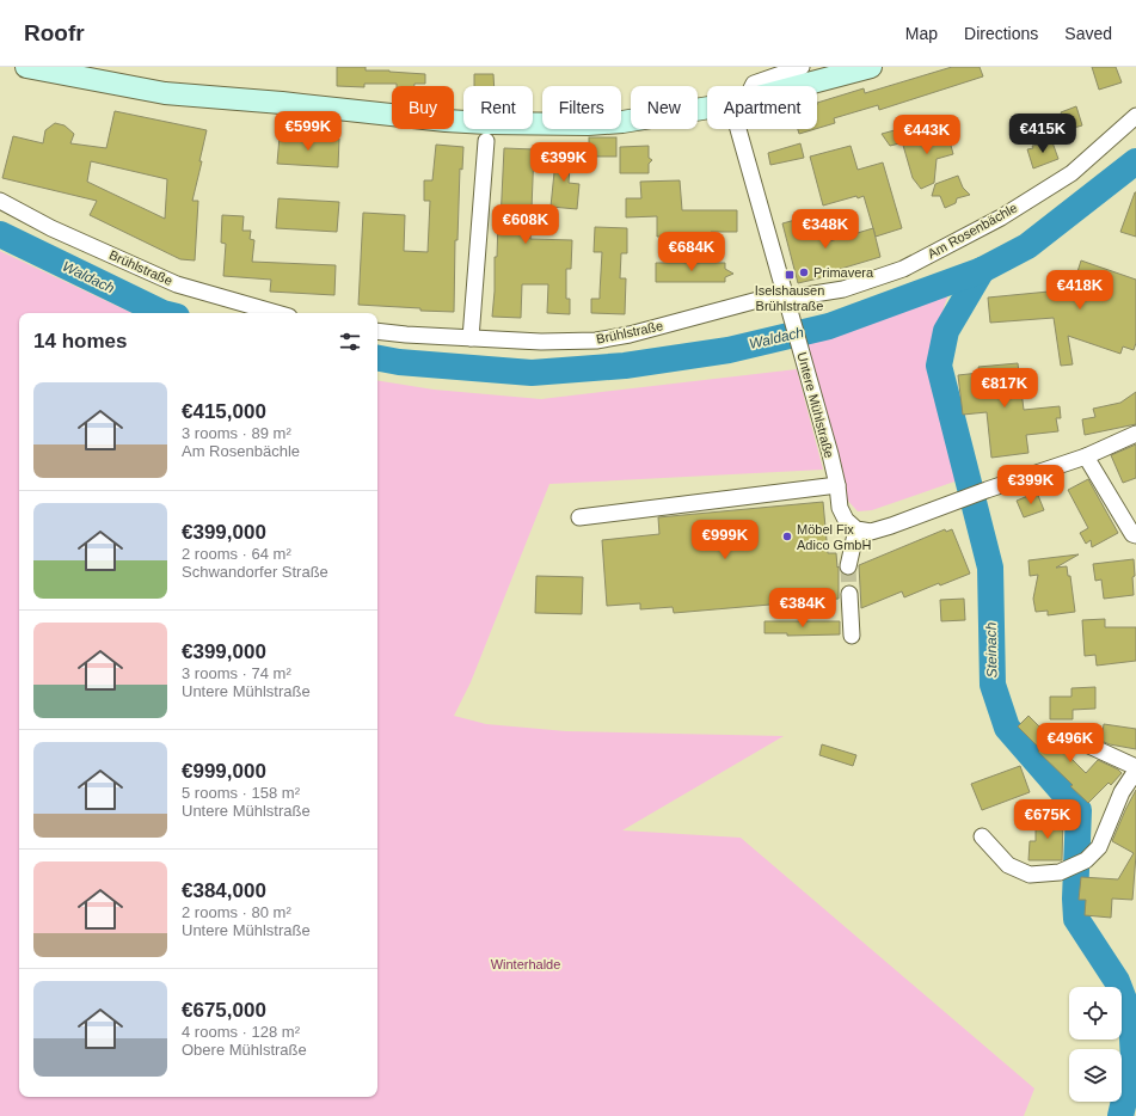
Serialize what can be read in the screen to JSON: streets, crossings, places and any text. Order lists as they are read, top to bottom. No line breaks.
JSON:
{"streets":{"street":["Am Rosenbächle","Brühlstraße","Untere Mühlstraße"]},"crossings":[["Am Rosenbächle","Brühlstraße"],["Am Rosenbächle","Untere Mühlstraße"],["Brühlstraße","Untere Mühlstraße"]],"water":["Waldach","Steinach"],"parks":["Winterhalde"],"places":{"other":["Primavera","Möbel Fix Adico GmbH"],"transit":["Iselshausen Brühlstraße"]},"page":{"header":"Roofr","nav":["Map","Directions","Saved"],"chip":["Buy","Rent","Filters","New","Apartment"],"price":["€599K","€415K","€443K","€399K","€608K","€348K","€684K","€418K","€817K","€399K","€999K","€384K","€496K","€675K"],"heading":"14 homes","list":[{"name":"€415,000","note":"3 rooms · 89 m² · Am Rosenbächle"},{"name":"€399,000","note":"2 rooms · 64 m² · Schwandorfer Straße"},{"name":"€399,000","note":"3 rooms · 74 m² · Untere Mühlstraße"},{"name":"€999,000","note":"5 rooms · 158 m² · Untere Mühlstraße"},{"name":"€384,000","note":"2 rooms · 80 m² · Untere Mühlstraße"},{"name":"€675,000","note":"4 rooms · 128 m² · Obere Mühlstraße"}]}}
